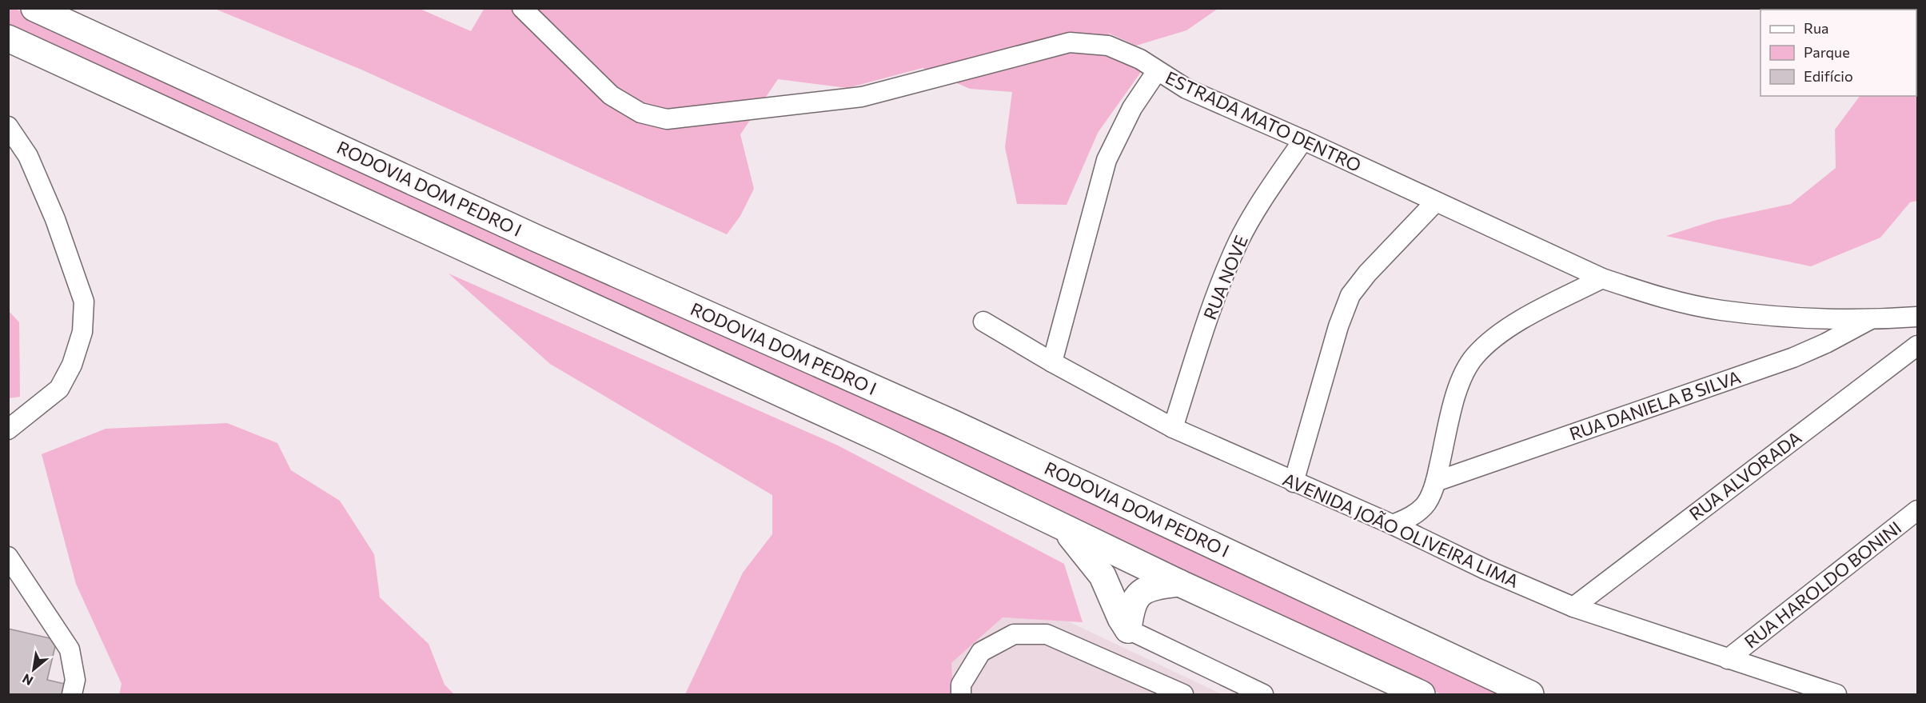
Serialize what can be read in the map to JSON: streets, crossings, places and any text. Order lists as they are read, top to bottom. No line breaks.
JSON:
{"streets":{"highway":["RODOVIA DOM PEDRO I"],"street":["ESTRADA MATO DENTRO","RUA NOVE","RUA DANIELA B SILVA","RUA ALVORADA","AVENIDA JOÃO OLIVEIRA LIMA","RUA HAROLDO BONINI"]},"crossings":[["ESTRADA MATO DENTRO","RUA NOVE"],["ESTRADA MATO DENTRO","RUA DANIELA B SILVA"],["RUA NOVE","AVENIDA JOÃO OLIVEIRA LIMA"],["RUA ALVORADA","AVENIDA JOÃO OLIVEIRA LIMA"],["AVENIDA JOÃO OLIVEIRA LIMA","RUA HAROLDO BONINI"]],"legend":["Rua","Parque","Edifício"],"north":"bottom left"}
